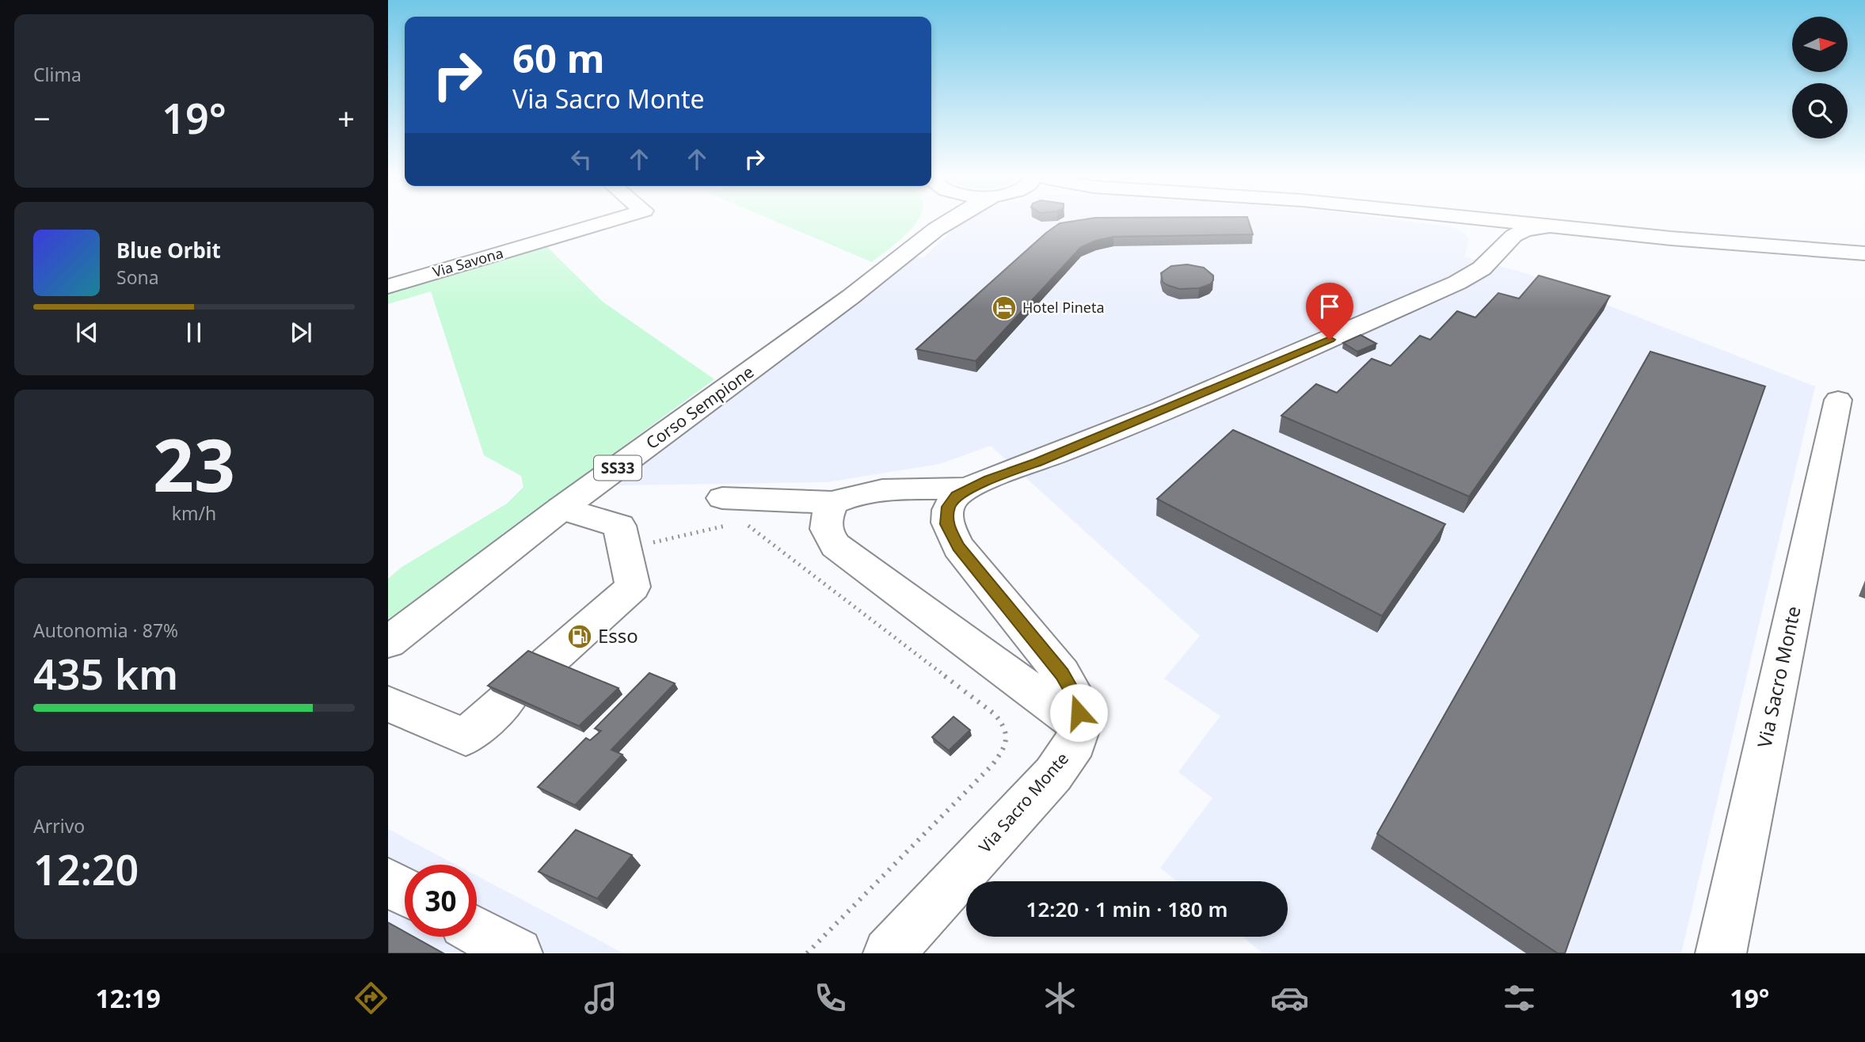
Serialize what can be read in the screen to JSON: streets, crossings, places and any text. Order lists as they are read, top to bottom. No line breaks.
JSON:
{"streets":{"street":["Via Savona","Corso Sempione","SS33","Via Sacro Monte"]},"places":{"hotel":["Hotel Pineta"],"fuel station":["Esso"]},"north":"right","page":{"tile":["Clima",["23","km/h"],["Autonomia · 87%","435 km"],["Arrivo","12:20"]],"turn":["60 m","Via Sacro Monte"],"heat":["−","19°","+"],"song":["Blue Orbit","Sona"],"limit":"30","trip":"12:20 · 1 min · 180 m","tabs":["12:19","19°"]}}
